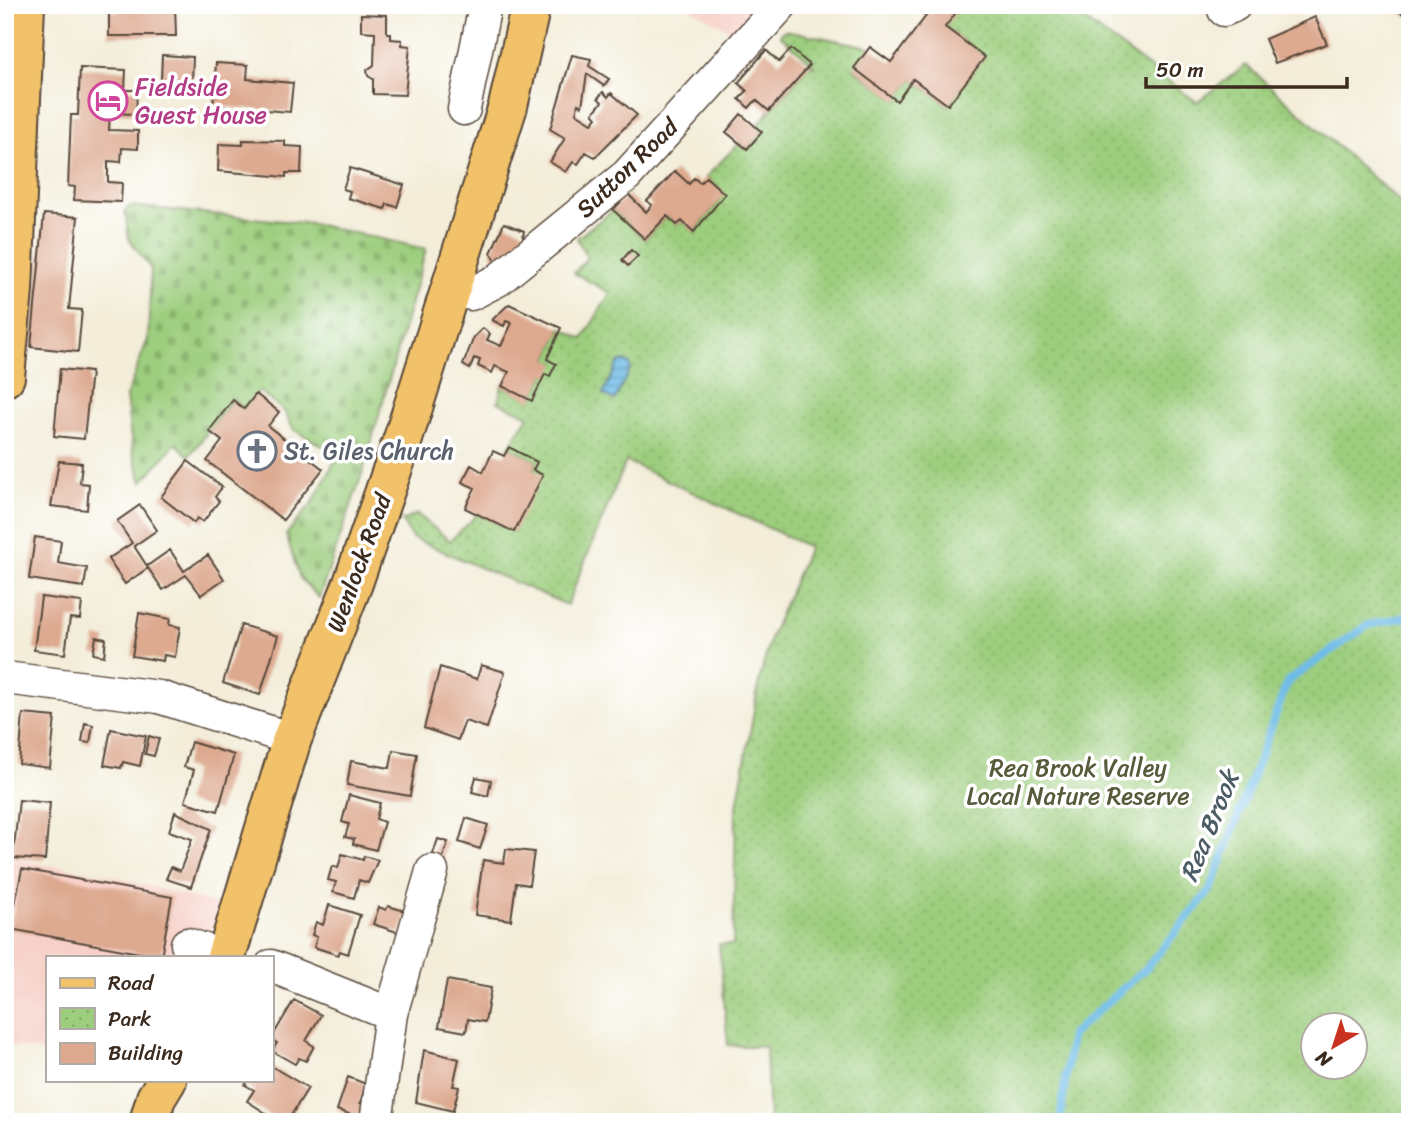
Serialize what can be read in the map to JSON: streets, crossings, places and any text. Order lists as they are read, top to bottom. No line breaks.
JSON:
{"streets":{"main road":["Wenlock Road"],"street":["Sutton Road"]},"crossings":[["Sutton Road","Wenlock Road"]],"water":["Rea Brook"],"parks":["Rea Brook Valley Local Nature Reserve"],"places":{"hotel":["Fieldside Guest House"],"church":["St. Giles Church"]},"legend":["Road","Park","Building"],"scale_bar":"50 m","north":"bottom left"}
